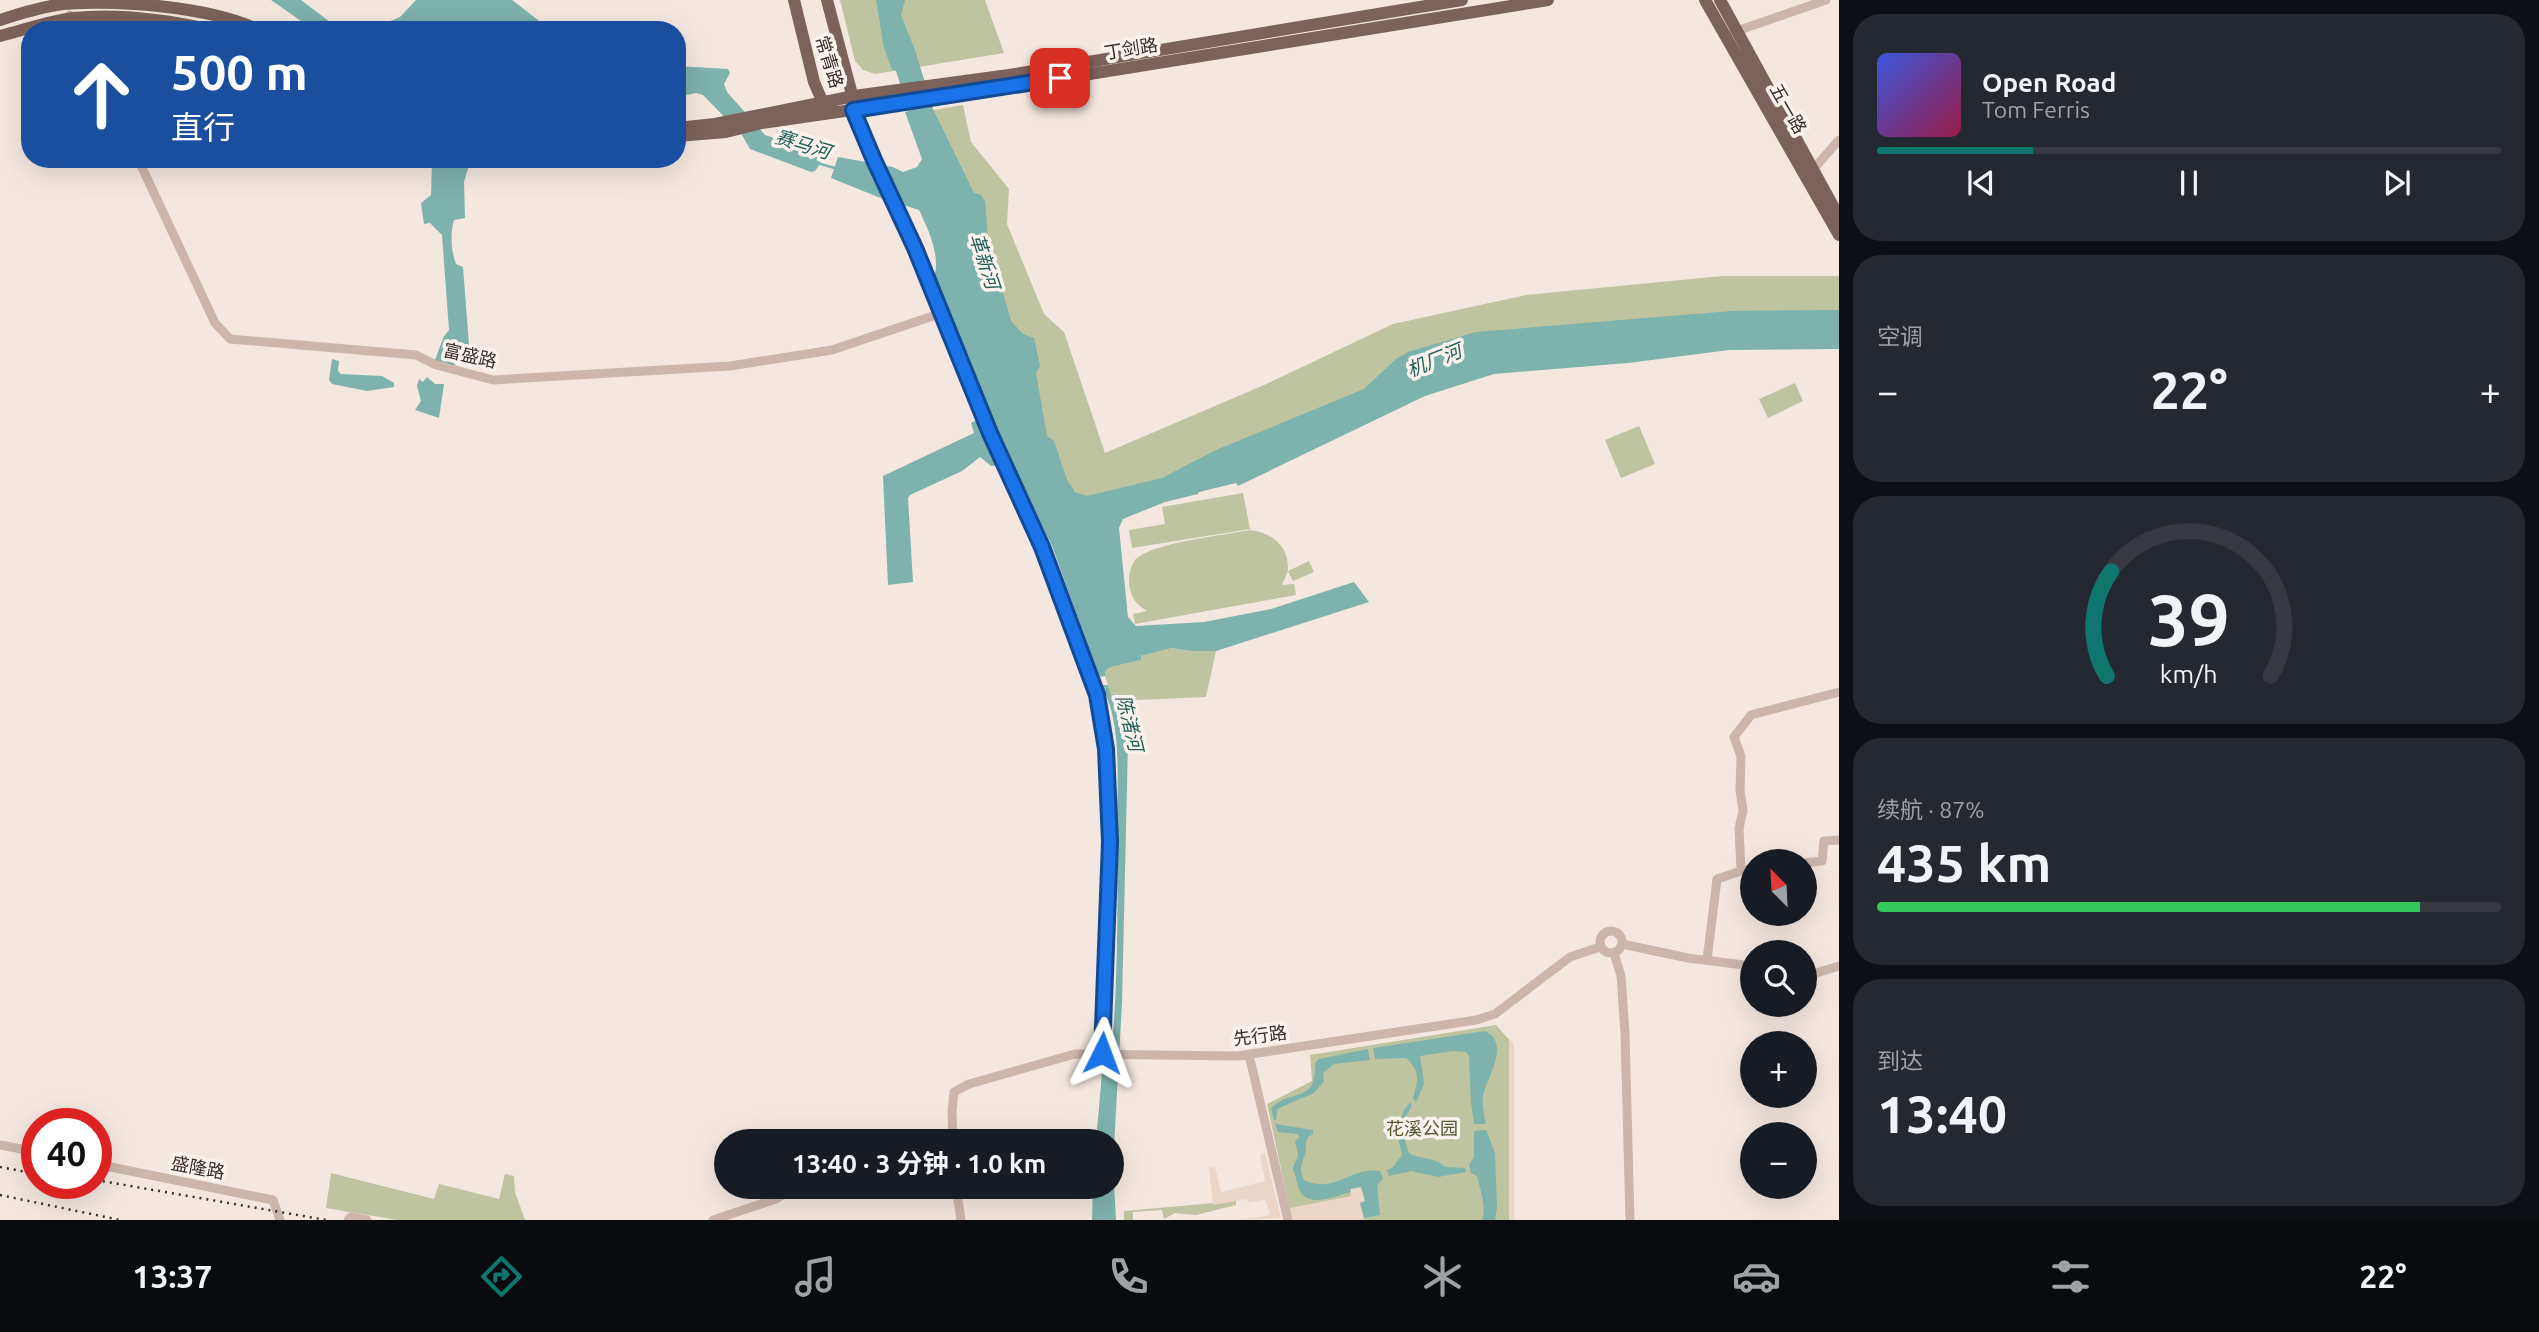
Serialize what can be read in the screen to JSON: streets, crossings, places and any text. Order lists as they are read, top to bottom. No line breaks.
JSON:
{"streets":{"main road":["丁剑路","常青路","五一路"],"street":["富盛路","先行路","盛隆路"]},"crossings":[["丁剑路","常青路"],["常青路","富盛路"]],"water":["赛马河","革新河","机厂河","陈渚河"],"parks":["花溪公园"],"north":"top left","page":{"turn":["500 m","直行"],"song":["Open Road","Tom Ferris"],"tile":["空调",["续航 · 87%","435 km"],["到达","13:40"]],"heat":["−","22°","+"],"map_buttons":["+","−"],"limit":"40","trip":"13:40 · 3 分钟 · 1.0 km","tabs":["13:37","22°"],"gauge":["39","km/h"]}}
